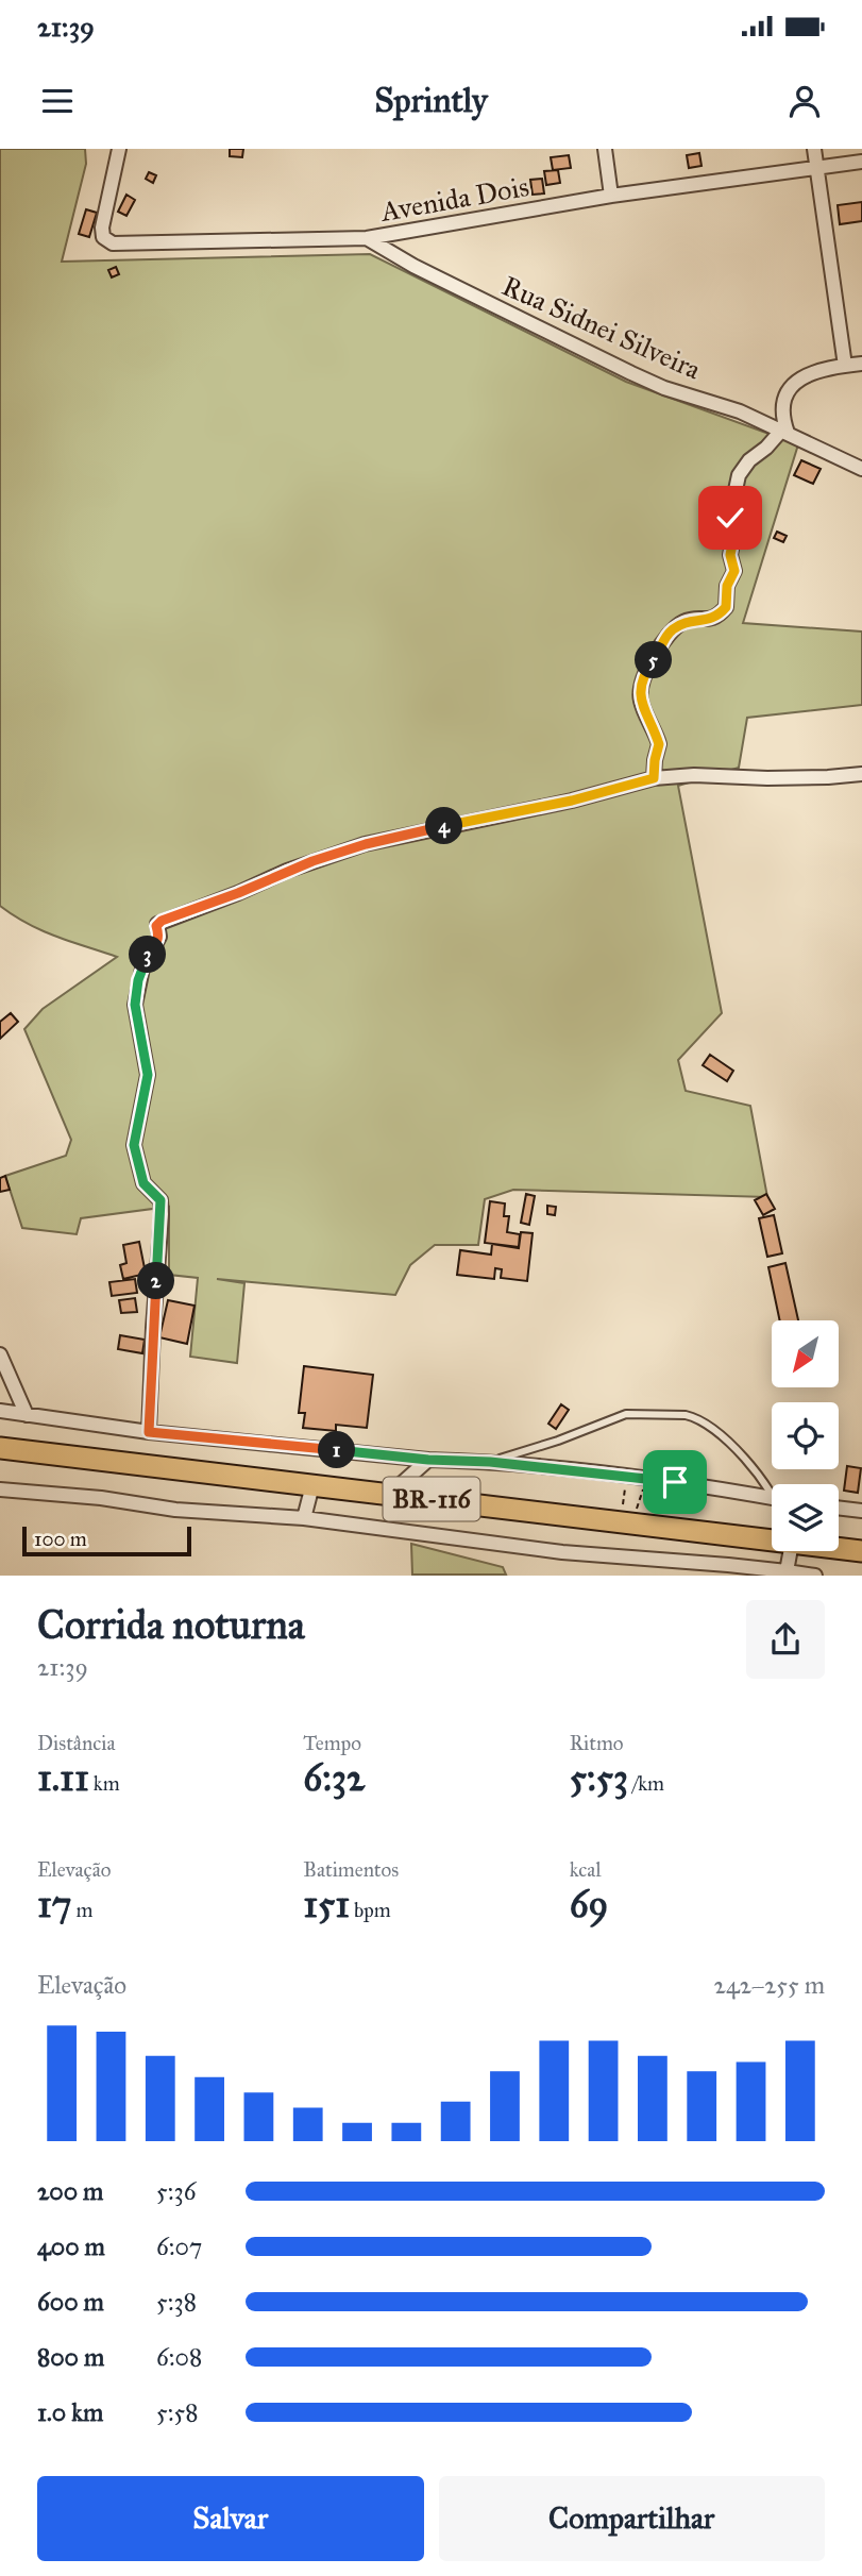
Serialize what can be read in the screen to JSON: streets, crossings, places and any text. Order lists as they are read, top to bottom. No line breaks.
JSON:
{"streets":{"highway":["BR-116"],"street":["Avenida Dois","Rua Sidnei Silveira"]},"crossings":[["Avenida Dois","Rua Sidnei Silveira"]],"scale_bar":"100 m","north":"bottom left","page":{"status":"21:39","header":"Sprintly","pins":["5","4","3","2","1"],"scale":"100 m","heading":["Corrida noturna","21:39"],"stats":[["Distância","1.11 km"],["Tempo","6:32"],["Ritmo","5:53 /km"],["Elevação","17 m"],["Batimentos","151 bpm"],["kcal","69"]],"chart":["Elevação","242–255 m"],"list":[{"name":"200 m","note":"5:36"},{"name":"400 m","note":"6:07"},{"name":"600 m","note":"5:38"},{"name":"800 m","note":"6:08"},{"name":"1.0 km","note":"5:58"}],"buttons":["Salvar","Compartilhar"]}}
